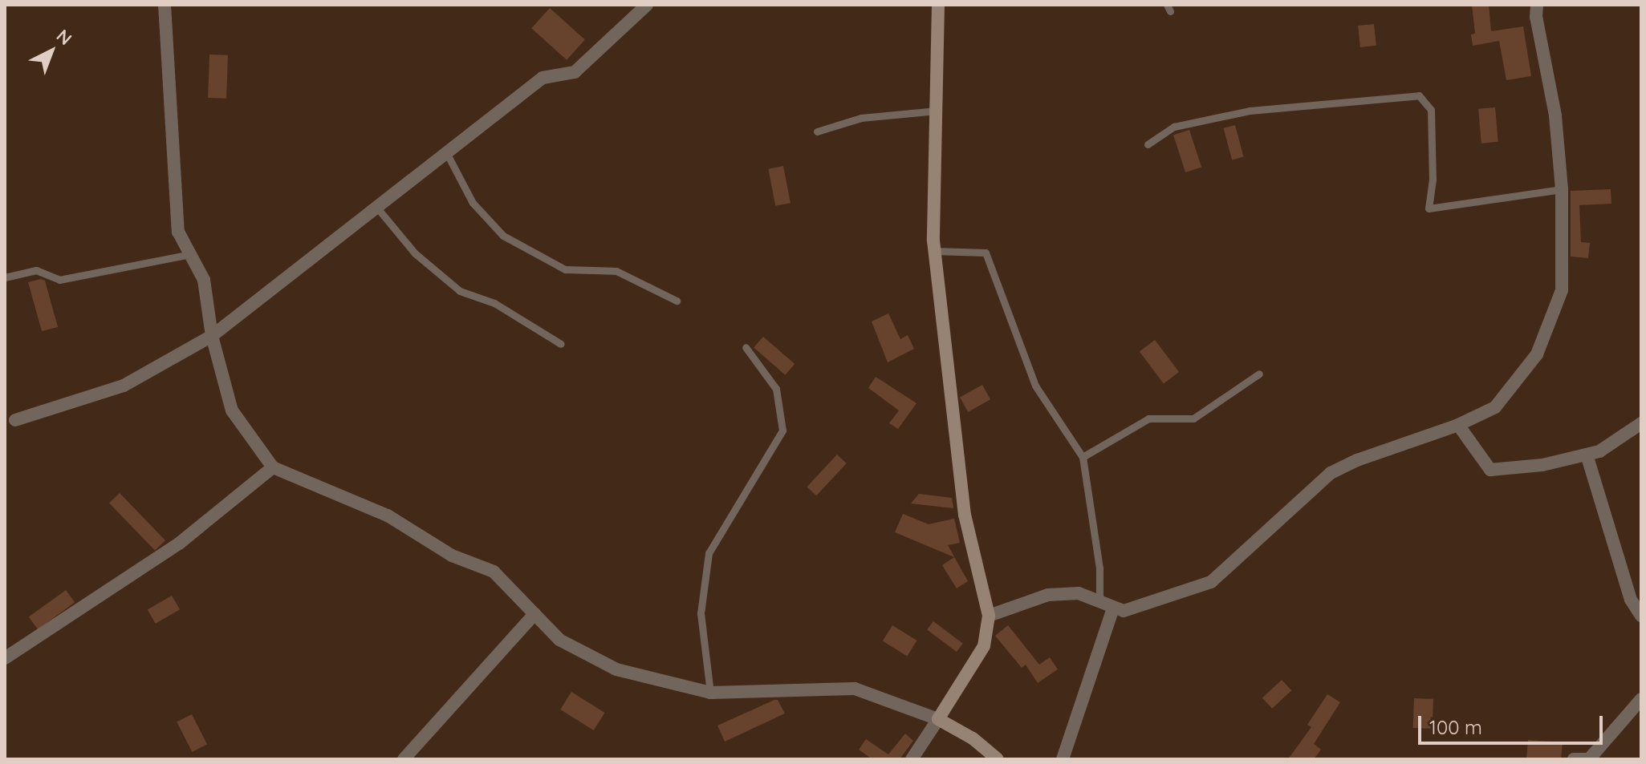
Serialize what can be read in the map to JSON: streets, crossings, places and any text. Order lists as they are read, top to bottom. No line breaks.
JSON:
{"scale_bar":"100 m","north":"top right"}
